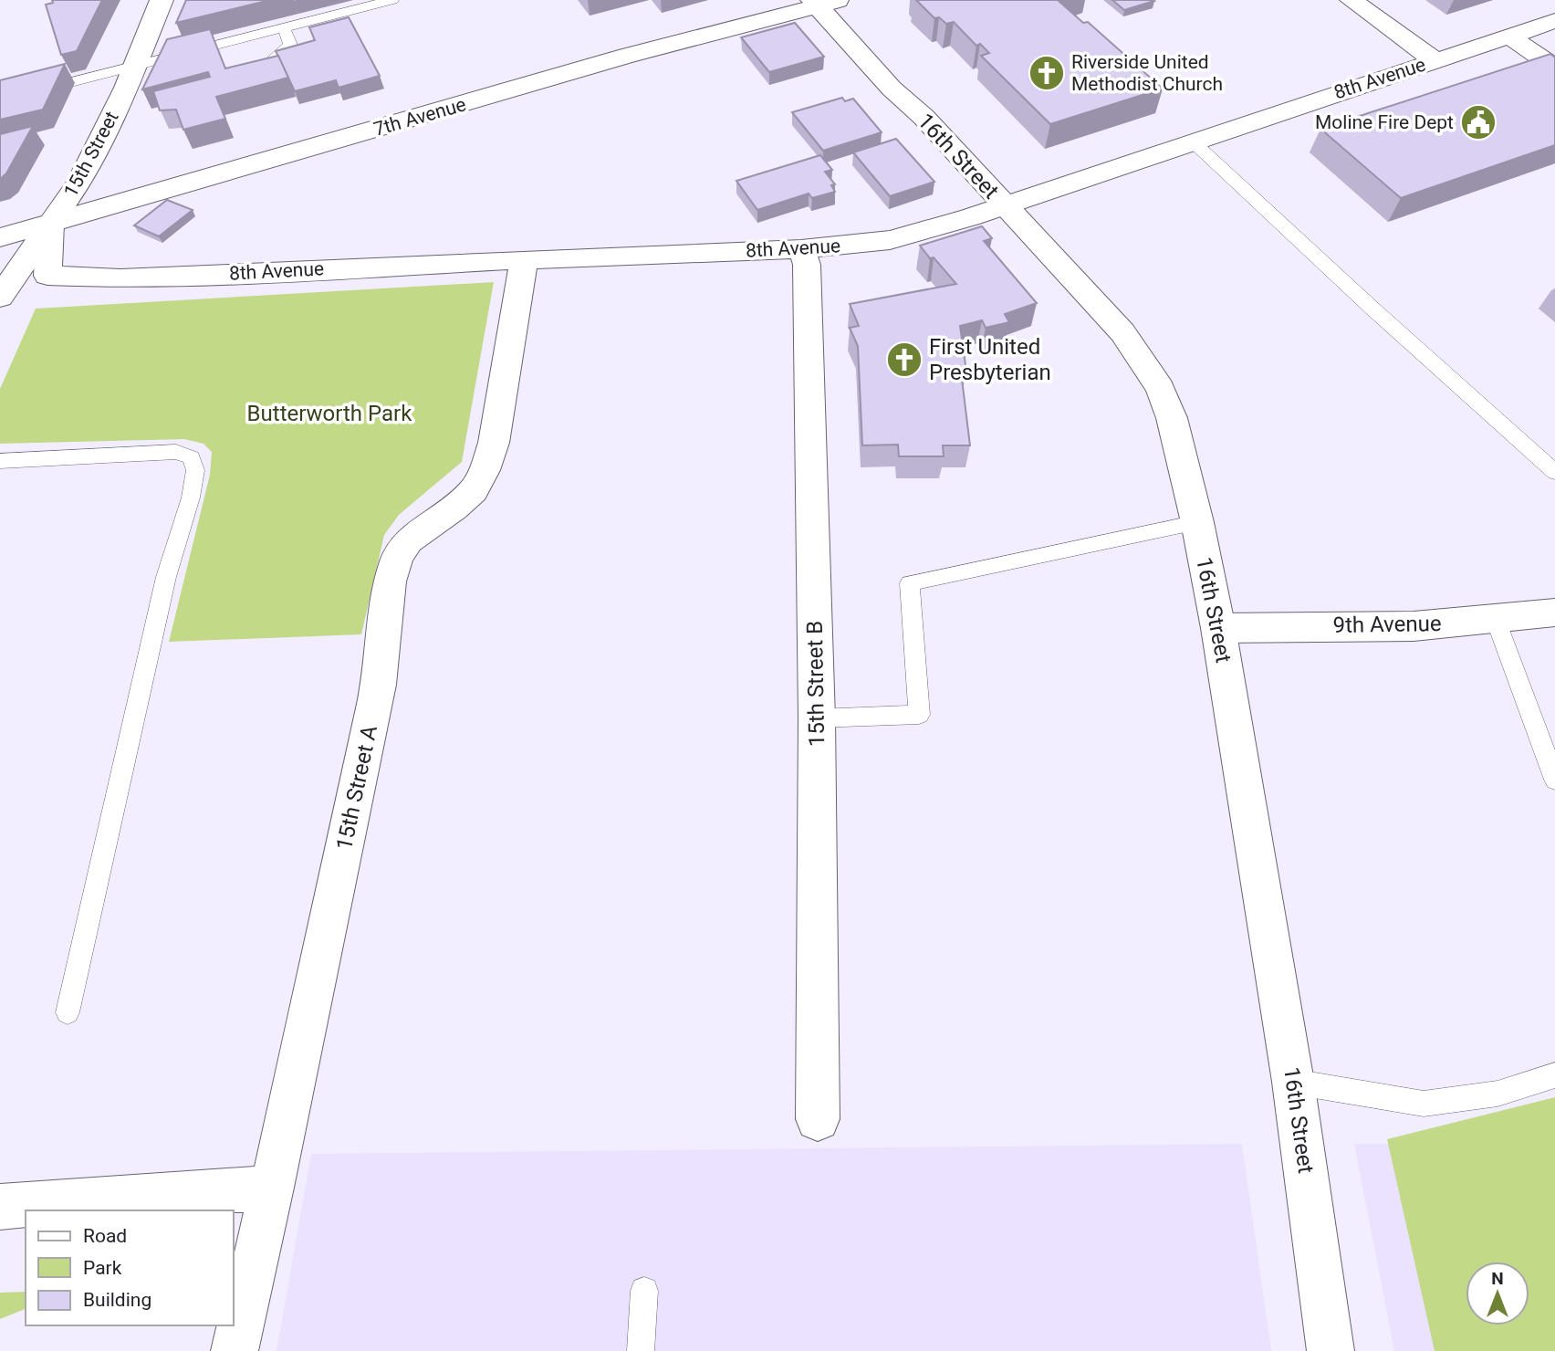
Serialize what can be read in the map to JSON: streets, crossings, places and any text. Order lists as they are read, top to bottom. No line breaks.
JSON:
{"streets":{"street":["8th Avenue","7th Avenue","15th Street","16th Street","9th Avenue","15th Street B","15th Street A"]},"crossings":[["8th Avenue","7th Avenue"],["8th Avenue","15th Street"],["8th Avenue","16th Street"],["8th Avenue","15th Street B"],["8th Avenue","15th Street A"],["7th Avenue","15th Street"],["7th Avenue","16th Street"],["16th Street","9th Avenue"]],"parks":["Butterworth Park"],"places":{"church":["Riverside United Methodist Church","First United Presbyterian"],"public building":["Moline Fire Dept"]},"legend":["Road","Park","Building"],"north":"top"}
